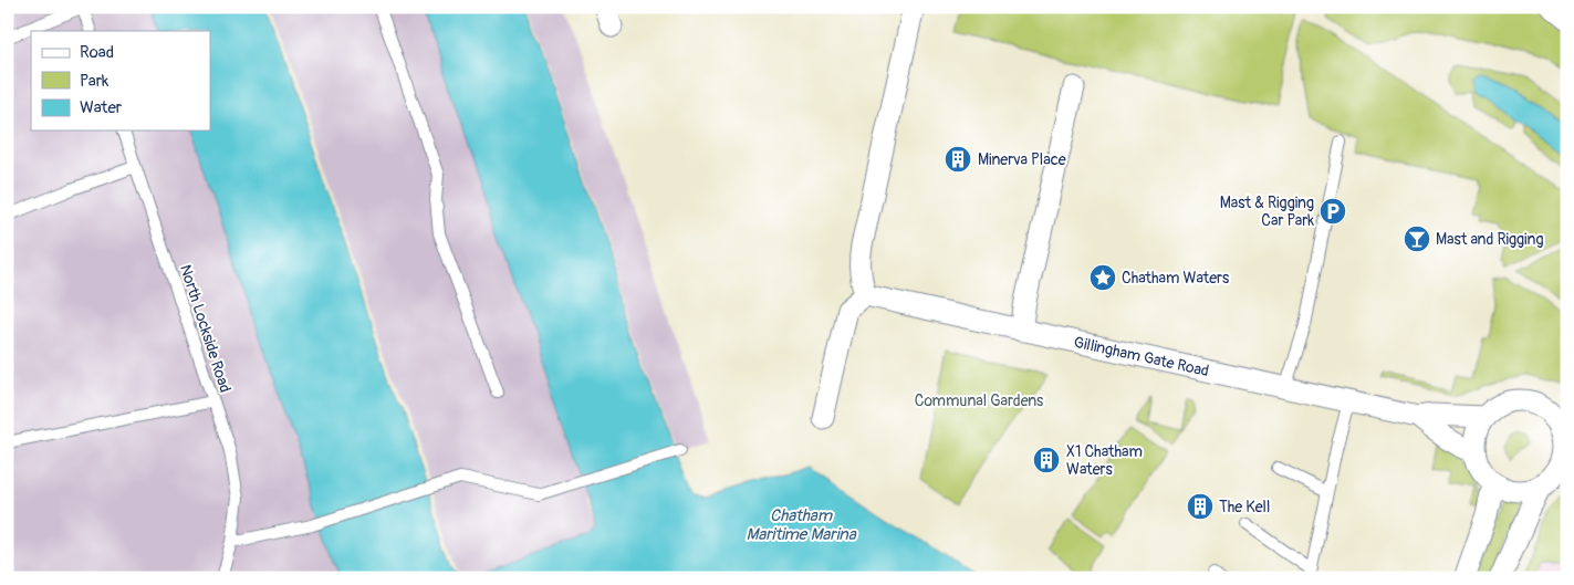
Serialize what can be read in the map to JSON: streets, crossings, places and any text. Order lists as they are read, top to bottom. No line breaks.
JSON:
{"streets":{"street":["Gillingham Gate Road"],"lane":["North Lockside Road"]},"water":["Chatham Maritime Marina"],"parks":["Communal Gardens"],"places":{"building":["Minerva Place","X1 Chatham Waters","The Kell"],"parking":["Mast & Rigging Car Park"],"bar":["Mast and Rigging"],"place":["Chatham Waters"]},"legend":["Road","Park","Water"]}
